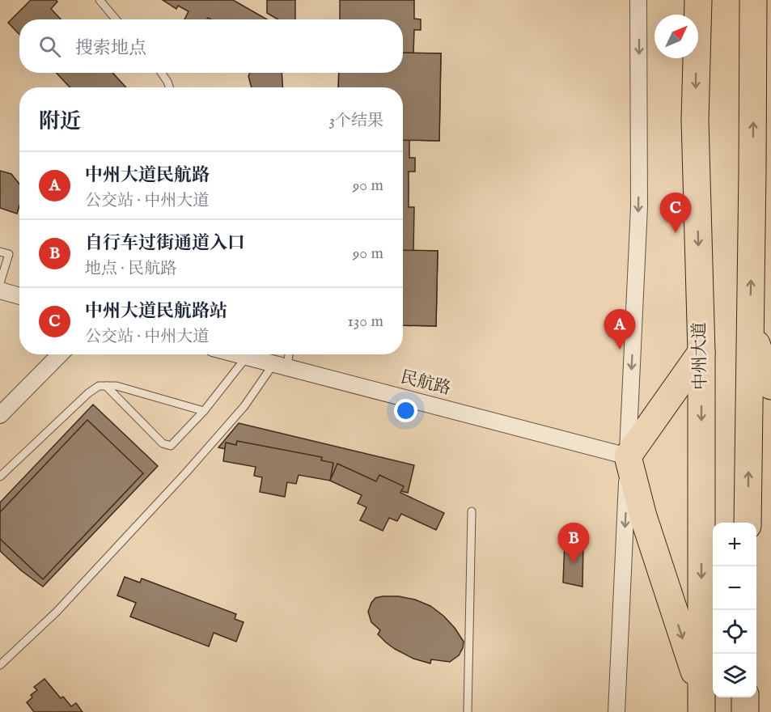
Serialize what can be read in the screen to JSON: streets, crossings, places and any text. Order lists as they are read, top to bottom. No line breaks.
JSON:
{"streets":{"highway":["中州大道"],"street":["民航路"]},"north":"top right","page":{"search":"搜索地点","heading":["附近","3个结果"],"list":[{"mark":"A","name":"中州大道民航路","note":"公交站 · 中州大道","value":"90 m"},{"mark":"B","name":"自行车过街通道入口","note":"地点 · 民航路","value":"90 m"},{"mark":"C","name":"中州大道民航路站","note":"公交站 · 中州大道","value":"130 m"}],"pins":["C","A","B"],"map_buttons":["+","−"]}}
